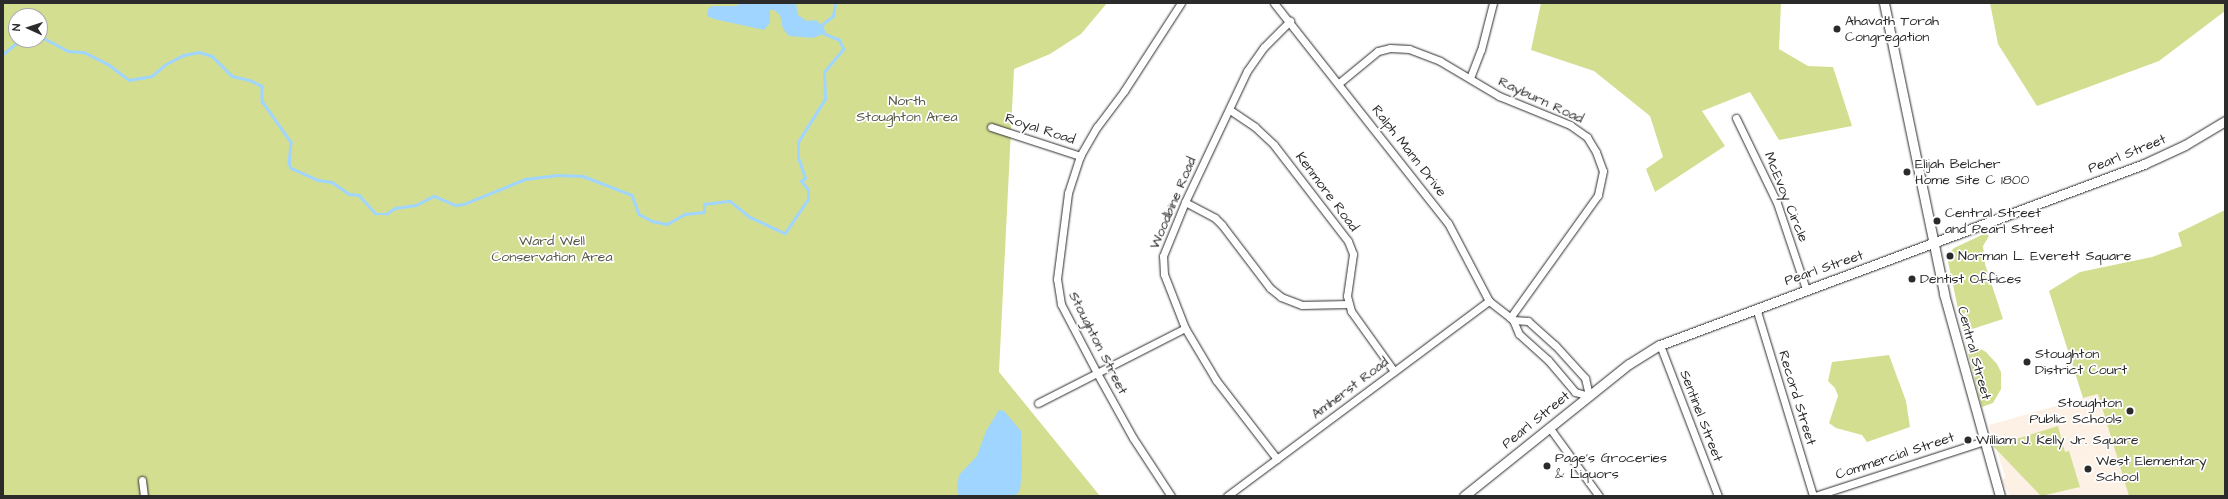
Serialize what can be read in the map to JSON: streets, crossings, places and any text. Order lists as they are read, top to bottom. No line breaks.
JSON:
{"streets":{"main road":["Pearl Street","Central Street"],"street":["Rayburn Road","Royal Road","Ralph Mann Drive","Kenmore Road","McEvoy Circle","Woodbine Road","Stoughton Street","Amherst Road","Record Street","Sentinel Street","Commercial Street"]},"crossings":[["Rayburn Road","Ralph Mann Drive"],["Royal Road","Stoughton Street"],["Ralph Mann Drive","Pearl Street"],["Ralph Mann Drive","Woodbine Road"],["Ralph Mann Drive","Amherst Road"],["Pearl Street","McEvoy Circle"],["Pearl Street","Central Street"],["Pearl Street","Record Street"],["Pearl Street","Sentinel Street"],["Kenmore Road","Woodbine Road"],["Woodbine Road","Amherst Road"],["Central Street","Commercial Street"],["Record Street","Commercial Street"]],"parks":["North Stoughton Area","Ward Well Conservation Area"],"places":["Ahavath Torah Congregation","Elijah Belcher Home Site C 1800","Central Street and Pearl Street","Norman L. Everett Square","Dentist Offices","Stoughton District Court","Stoughton Public Schools","William J. Kelly Jr. Square","Page's Groceries & Liquors","West Elementary School"],"north":"left"}
